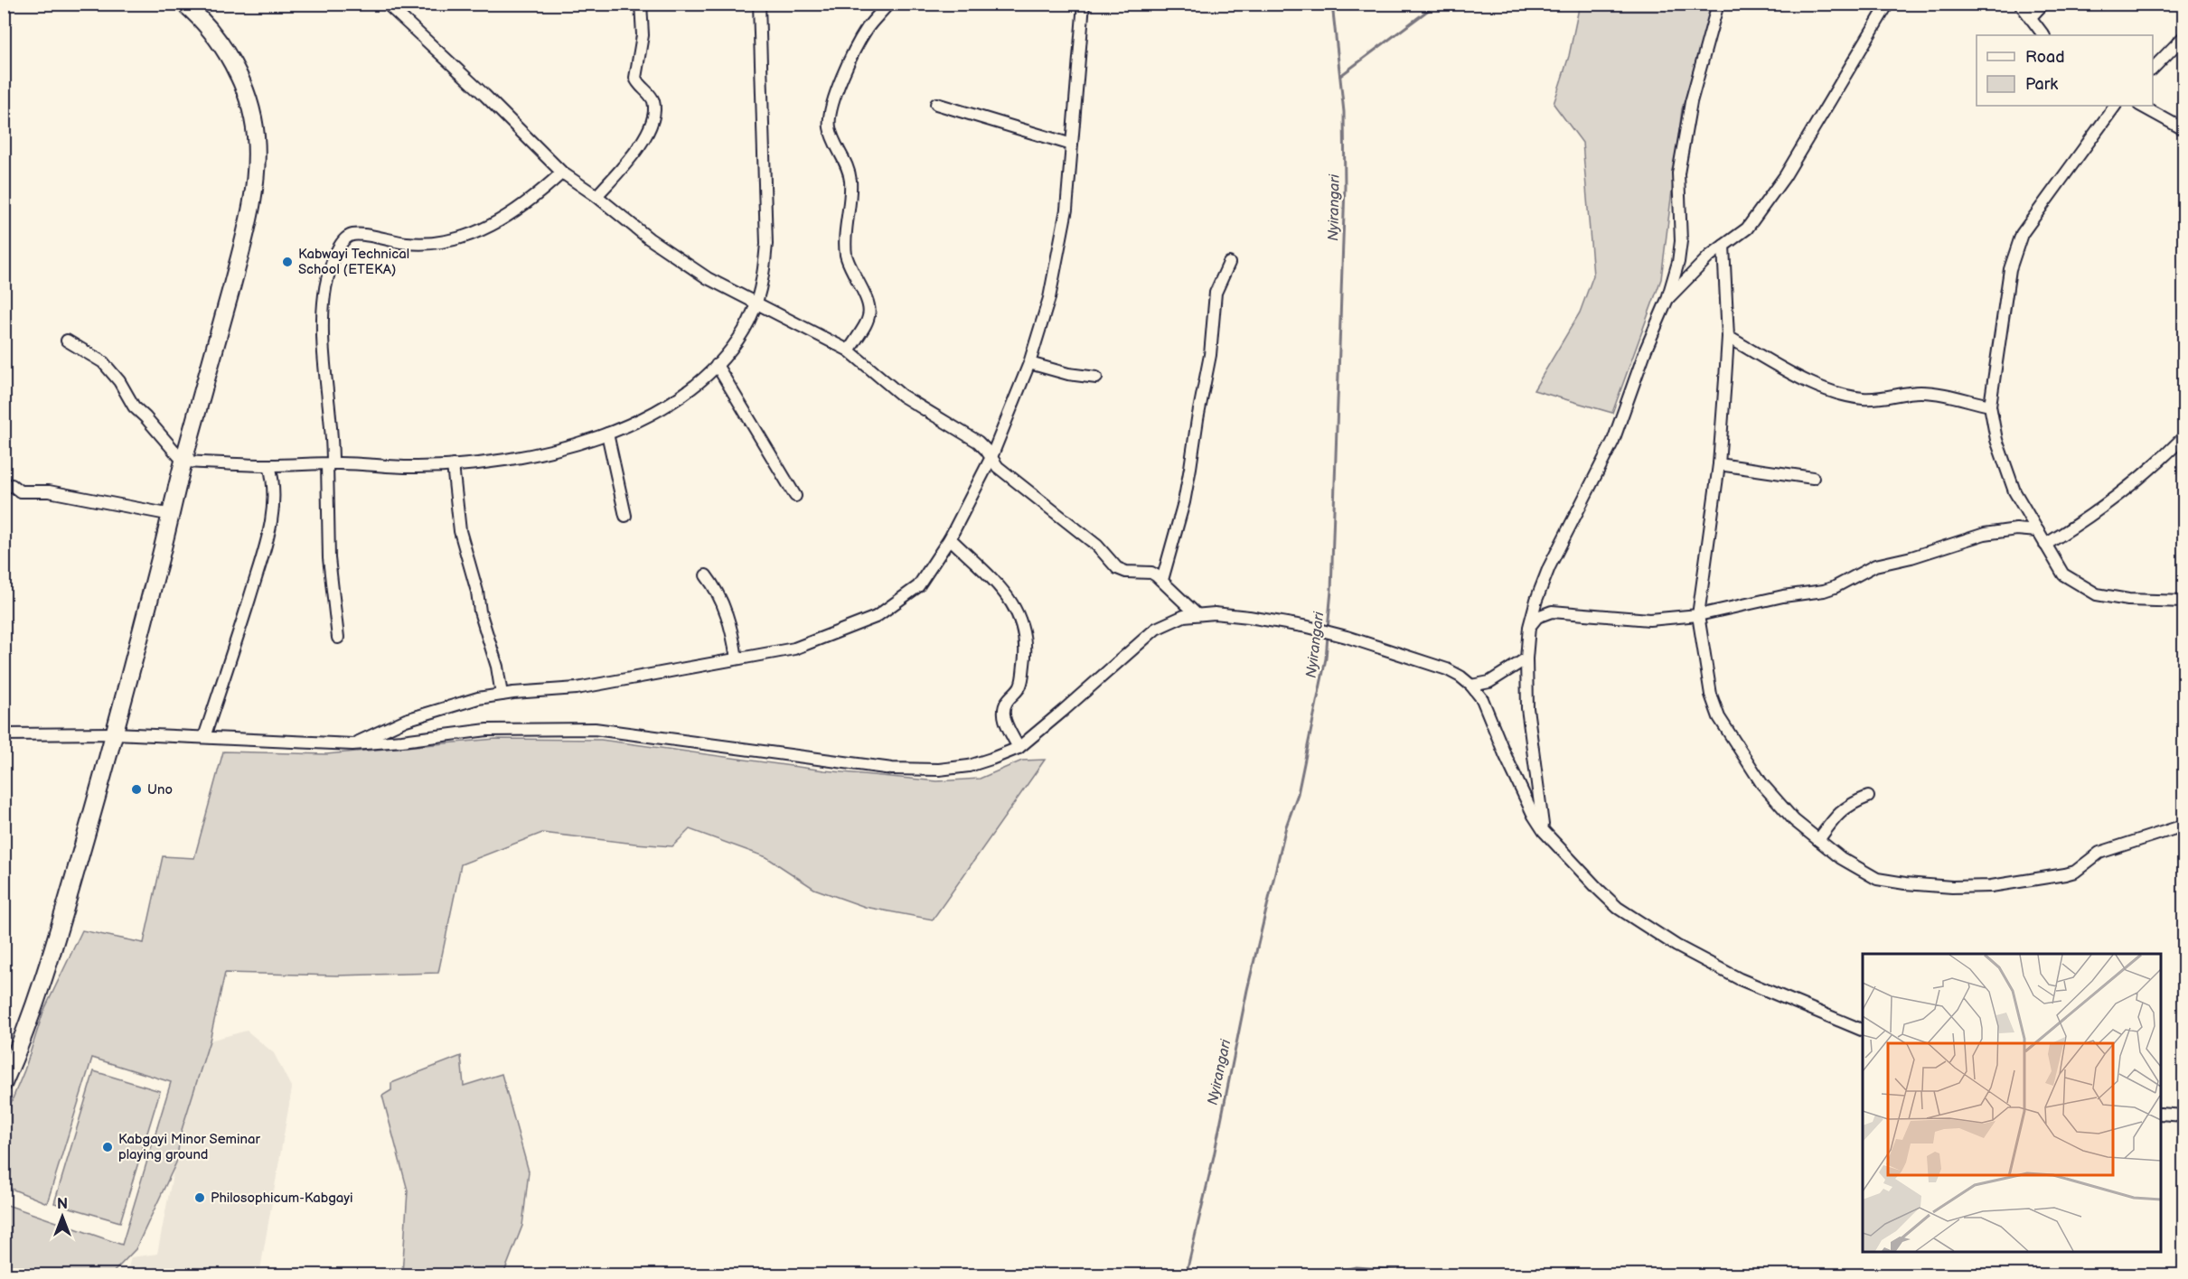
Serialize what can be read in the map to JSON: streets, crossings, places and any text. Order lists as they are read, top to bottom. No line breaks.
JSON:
{"water":["Nyirangari"],"places":["Kabwayi Technical School (ETEKA)","Uno","Kabgayi Minor Seminar playing ground","Philosophicum-Kabgayi"],"legend":["Road","Park"],"north":"top"}
